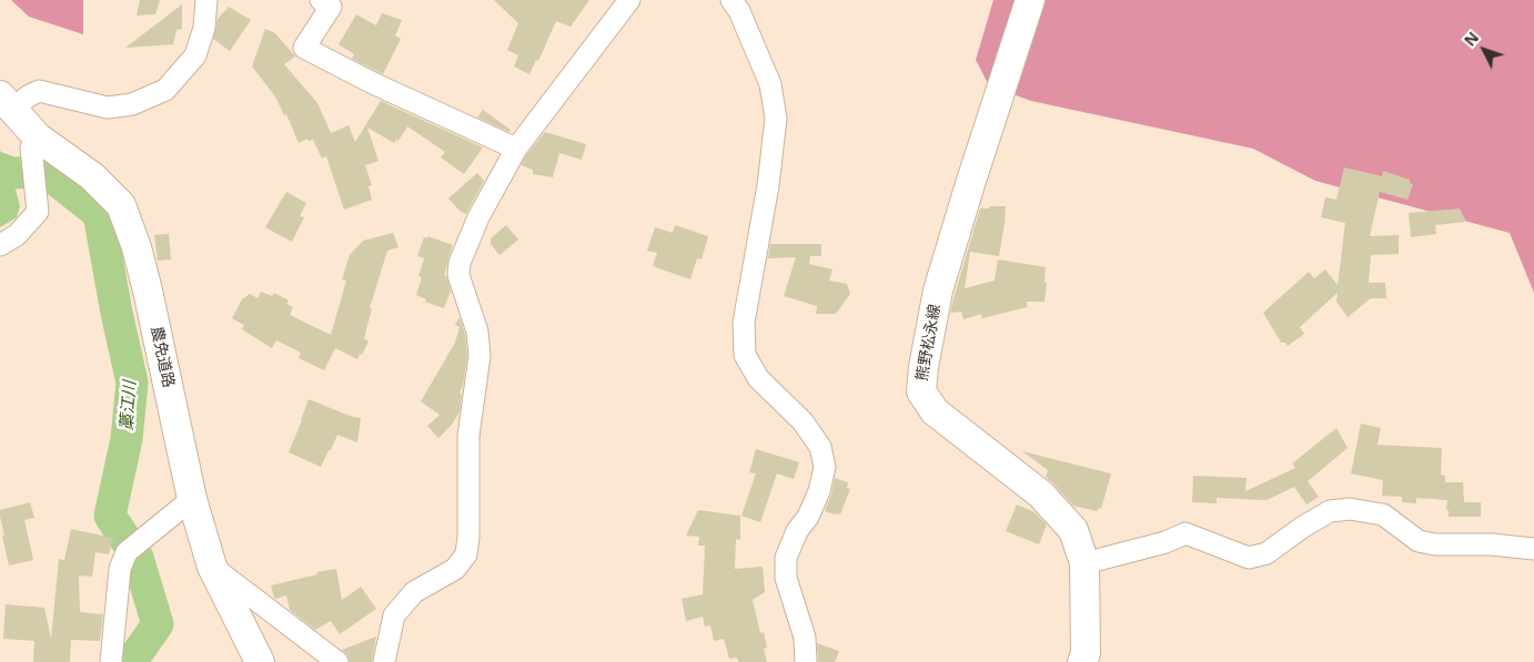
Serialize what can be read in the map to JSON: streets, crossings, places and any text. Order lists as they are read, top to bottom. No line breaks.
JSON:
{"streets":{"main road":["熊野松永線","農免道路"]},"water":["藁江川"],"north":"top left"}
